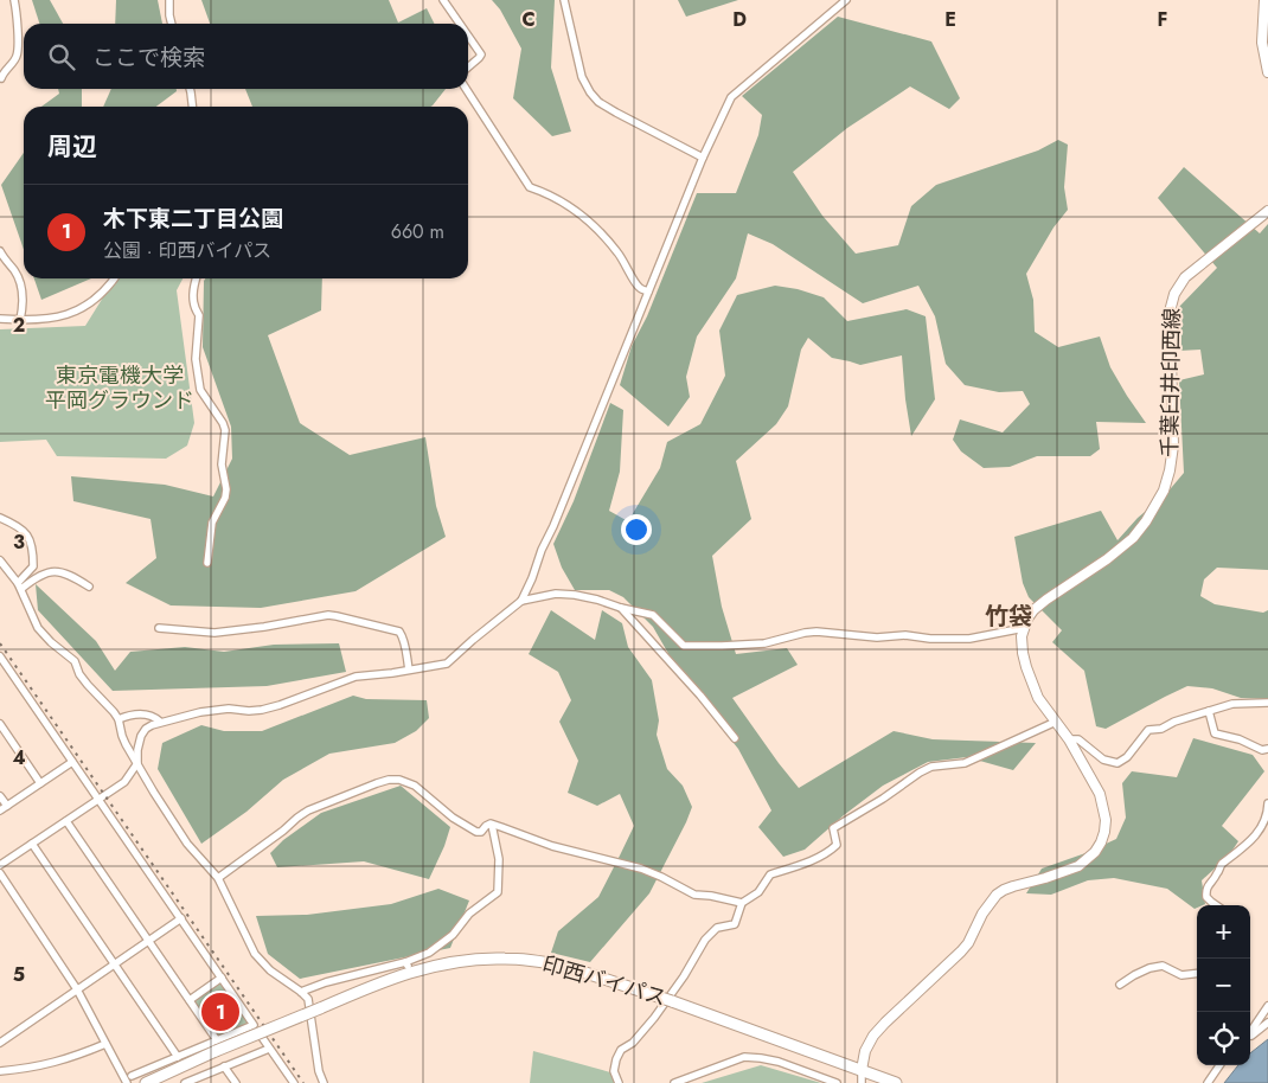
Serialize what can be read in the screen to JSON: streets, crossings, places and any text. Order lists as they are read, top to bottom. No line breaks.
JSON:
{"streets":{"highway":["印西バイパス"],"main road":["千葉臼井印西線"]},"districts":["竹袋"],"parks":["東京電機大学 平岡グラウンド"],"page":{"search":"ここで検索","heading":"周辺","list":[{"mark":"1","name":"木下東二丁目公園","note":"公園 · 印西バイパス","value":"660 m"}],"map_buttons":["+","−"],"pins":"1"},"grid":{"columns":["C","D","E","F"],"rows":["2","3","4","5"]}}
